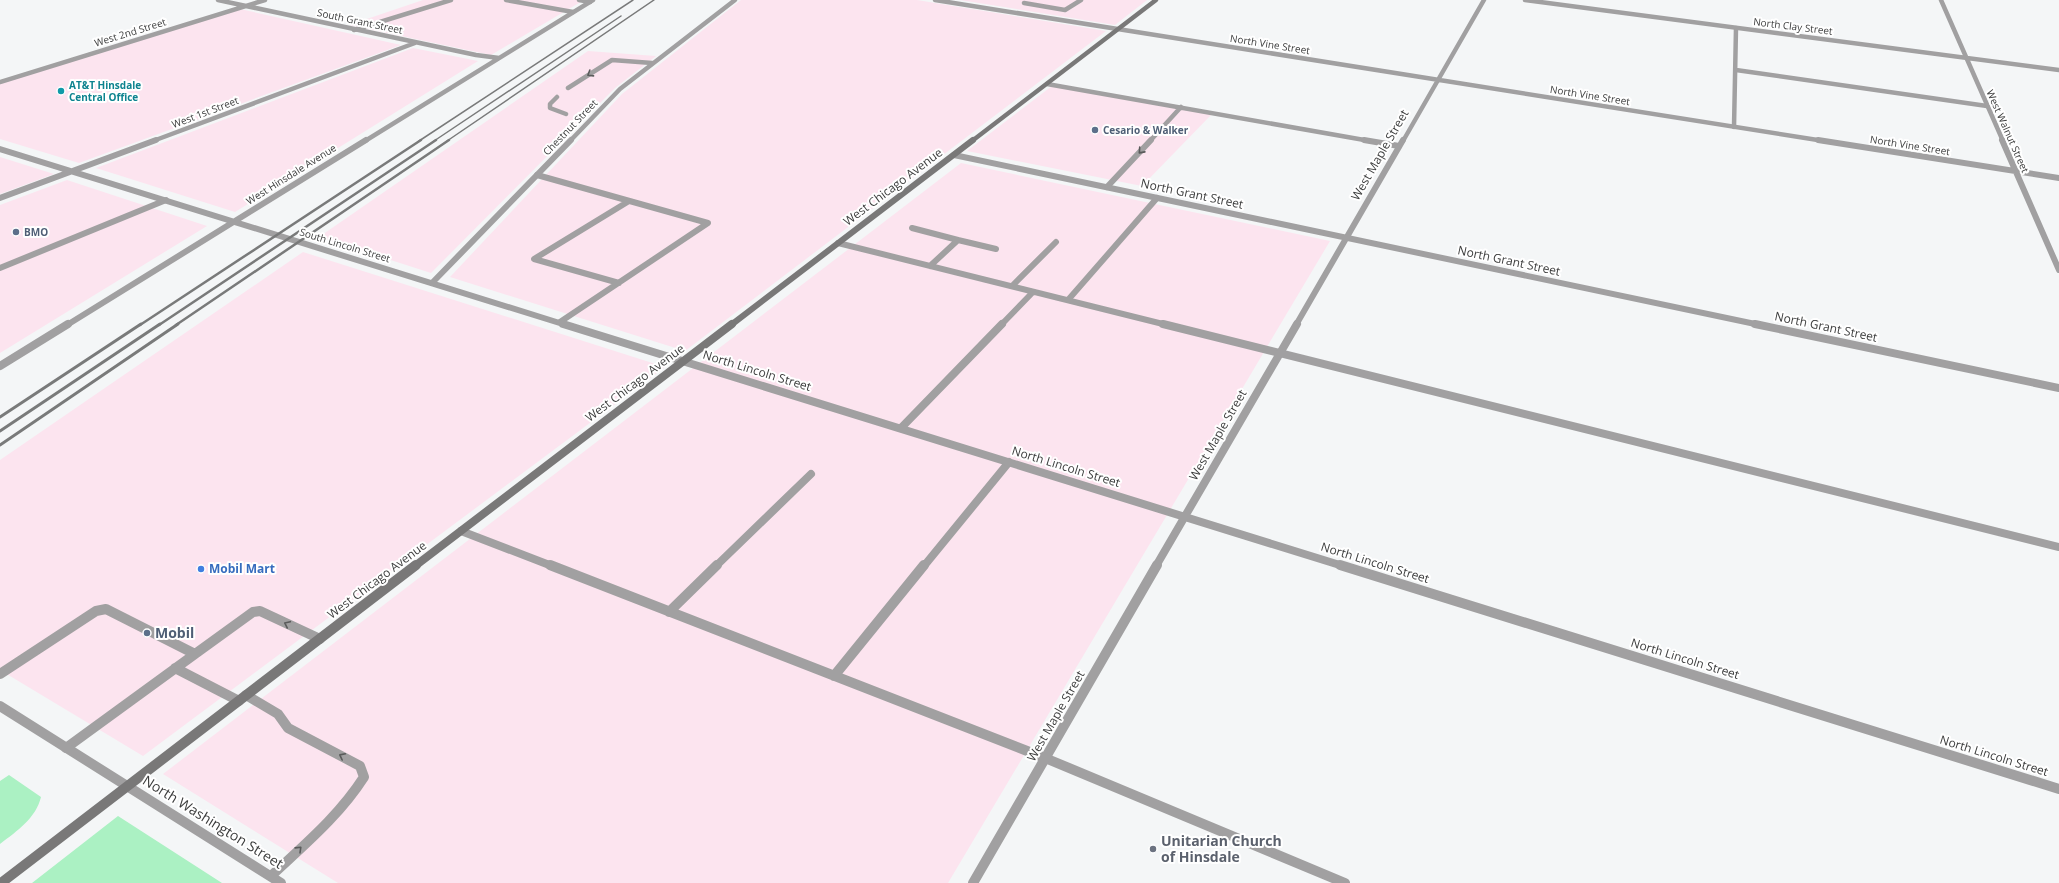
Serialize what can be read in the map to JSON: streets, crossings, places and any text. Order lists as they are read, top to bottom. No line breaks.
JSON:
{"streets":{"main road":["West Chicago Avenue"],"street":["South Grant Street","North Clay Street","West 2nd Street","North Vine Street","West 1st Street","Chestnut Street","West Walnut Street","West Maple Street","West Hinsdale Avenue","North Grant Street","South Lincoln Street","North Lincoln Street","North Washington Street"]},"crossings":[["South Grant Street","West 2nd Street"],["South Grant Street","West 1st Street"],["South Grant Street","West Hinsdale Avenue"],["North Clay Street","West Walnut Street"],["North Vine Street","West Walnut Street"],["North Vine Street","West Maple Street"],["North Vine Street","West Chicago Avenue"],["West 1st Street","South Lincoln Street"],["Chestnut Street","South Lincoln Street"],["West Maple Street","North Grant Street"],["West Maple Street","North Lincoln Street"],["West Hinsdale Avenue","South Lincoln Street"],["West Chicago Avenue","North Grant Street"],["West Chicago Avenue","South Lincoln Street"],["West Chicago Avenue","North Lincoln Street"],["West Chicago Avenue","North Washington Street"],["South Lincoln Street","North Lincoln Street"]],"places":["AT&T Hinsdale Central Office","Cesario & Walker","BMO","Mobil Mart","Mobil","Unitarian Church of Hinsdale"]}
